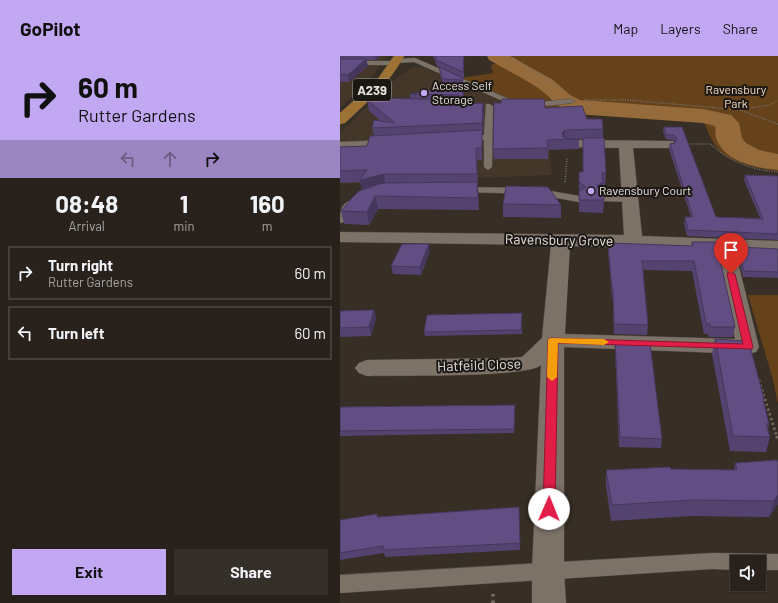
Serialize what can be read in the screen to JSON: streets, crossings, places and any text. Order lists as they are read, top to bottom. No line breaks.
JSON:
{"streets":{"main road":["A239"],"street":["Ravensbury Grove","Hatfeild Close"]},"parks":["Ravensbury Park"],"places":["Access Self Storage","Ravensbury Court"],"page":{"header":"GoPilot","nav":["Map","Layers","Share"],"turn":["60 m","Rutter Gardens"],"eta":["08:48","Arrival","1","min","160","m"],"list":[{"name":"Turn right","note":"Rutter Gardens","value":"60 m"},{"name":"Turn left","value":"60 m"}],"buttons":["Exit","Share"]}}
